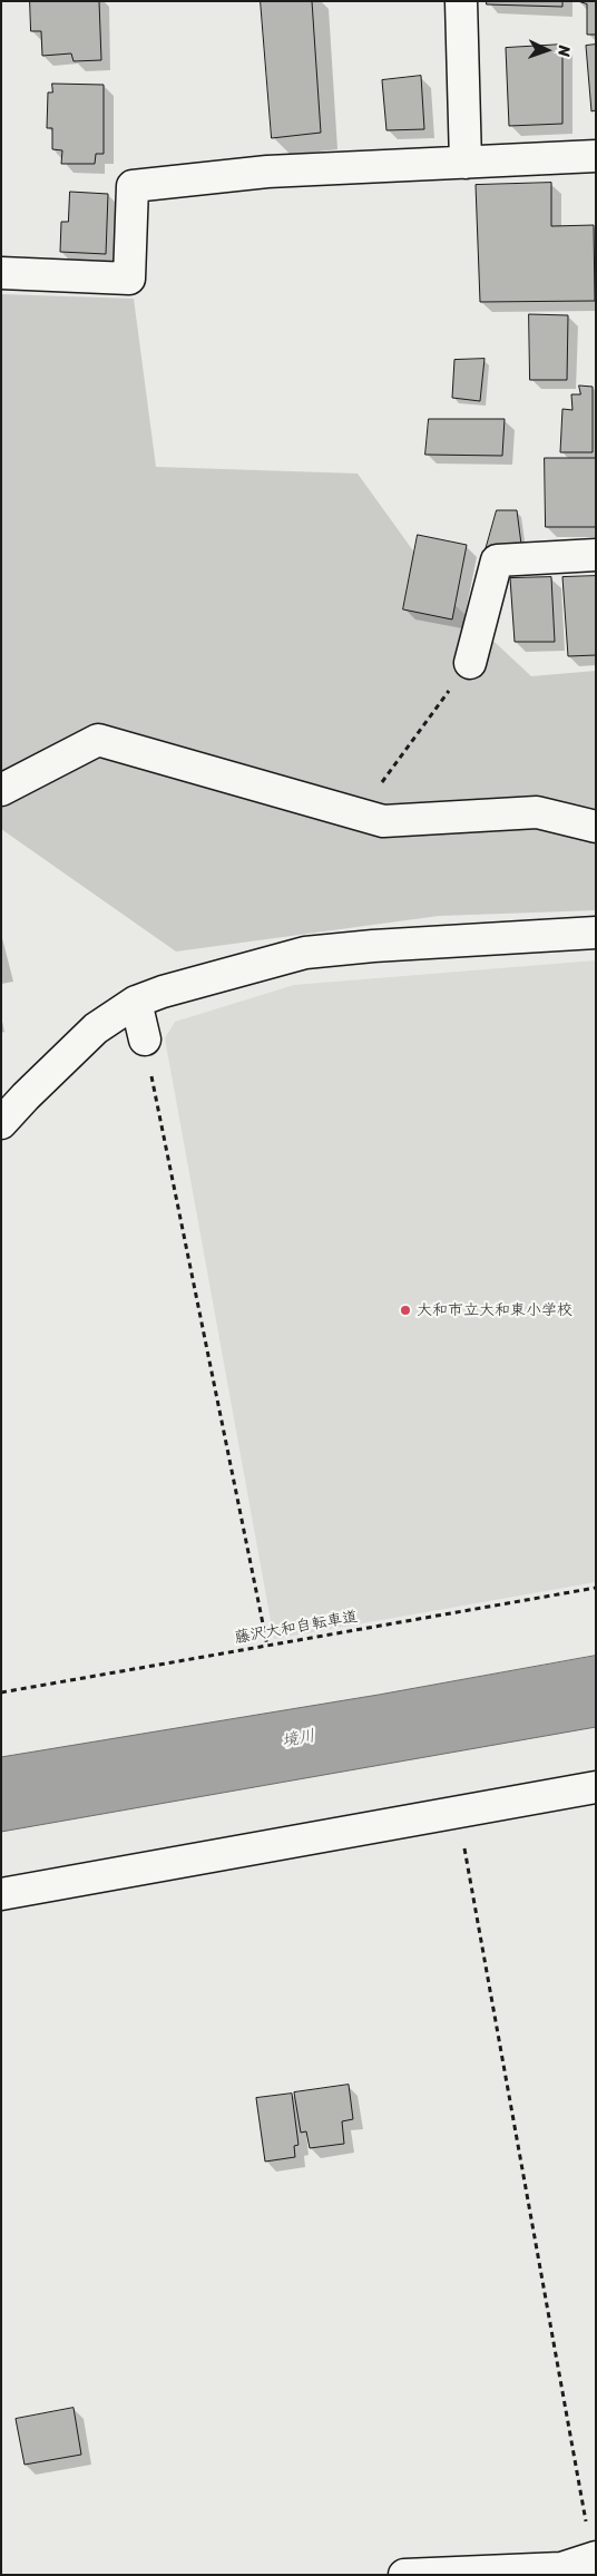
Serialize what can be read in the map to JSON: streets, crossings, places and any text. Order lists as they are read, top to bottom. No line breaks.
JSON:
{"streets":{"path":["藤沢大和自転車道"]},"water":["境川"],"places":["大和市立大和東小学校"],"north":"right"}
